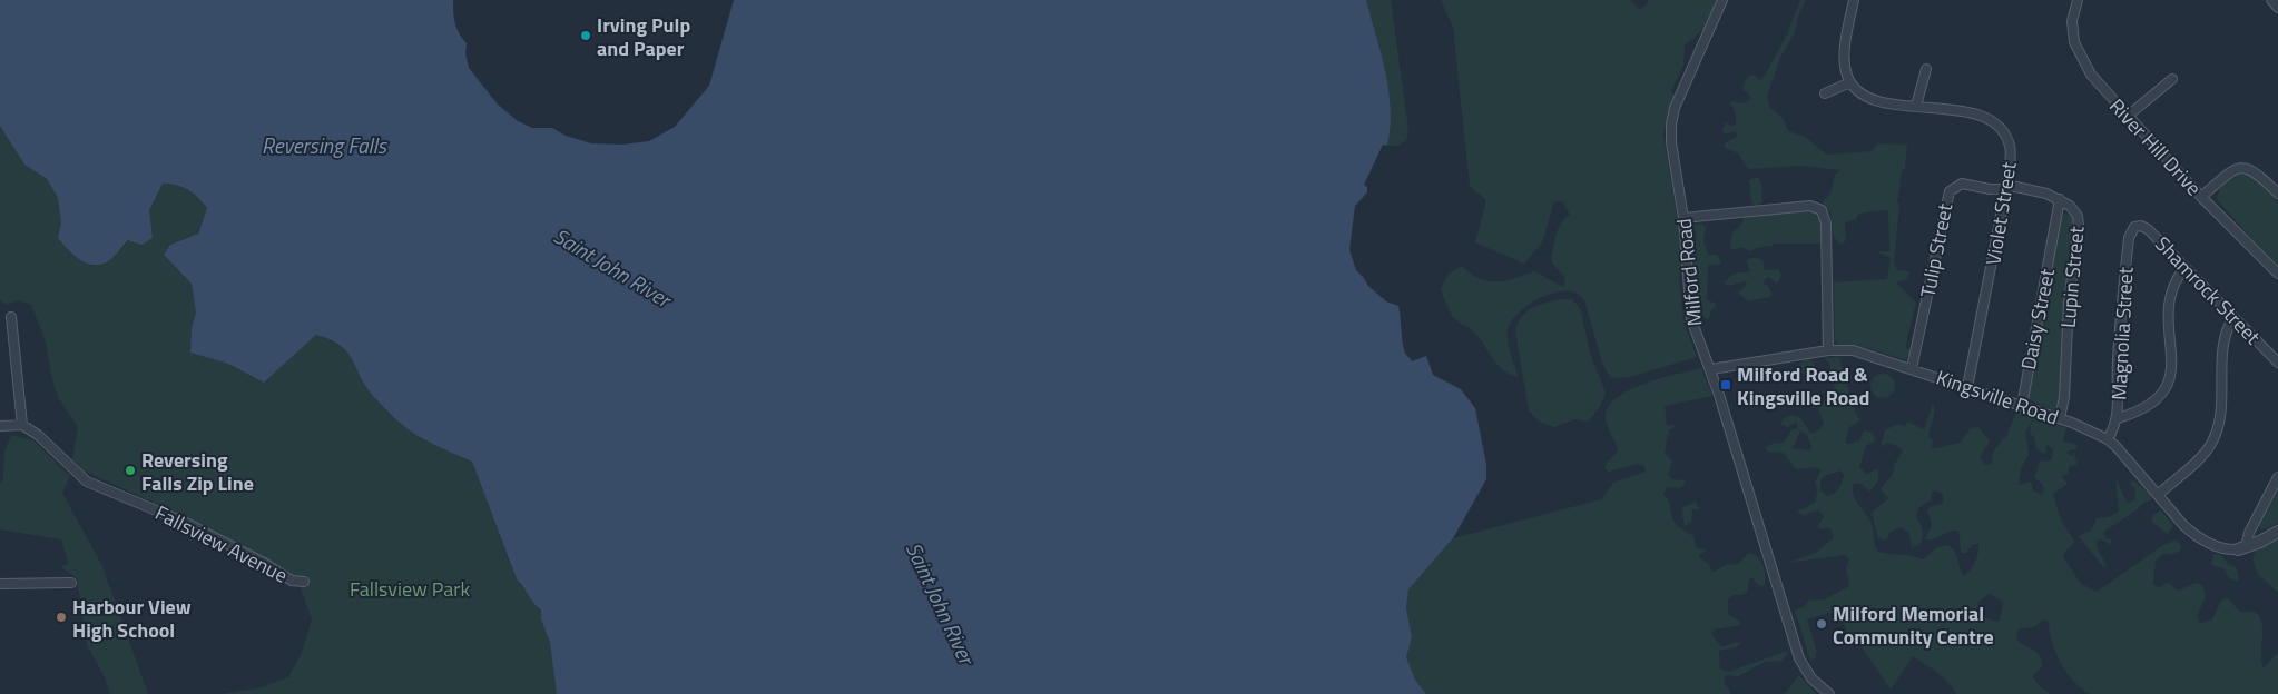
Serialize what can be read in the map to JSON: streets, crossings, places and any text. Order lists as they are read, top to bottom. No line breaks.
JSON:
{"streets":{"street":["River Hill Drive","Violet Street","Tulip Street","Milford Road","Lupin Street","Shamrock Street","Daisy Street","Magnolia Street","Kingsville Road","Fallsview Avenue"]},"crossings":[["Violet Street","Tulip Street"],["Violet Street","Lupin Street"],["Violet Street","Kingsville Road"],["Tulip Street","Lupin Street"],["Tulip Street","Kingsville Road"],["Milford Road","Kingsville Road"],["Lupin Street","Daisy Street"],["Lupin Street","Kingsville Road"],["Shamrock Street","Magnolia Street"],["Daisy Street","Kingsville Road"],["Magnolia Street","Kingsville Road"]],"water":["Reversing Falls","Saint John River"],"parks":["Fallsview Park"],"places":{"other":["Irving Pulp and Paper","Reversing Falls Zip Line","Harbour View High School","Milford Memorial Community Centre"],"transit":["Milford Road & Kingsville Road"]}}
